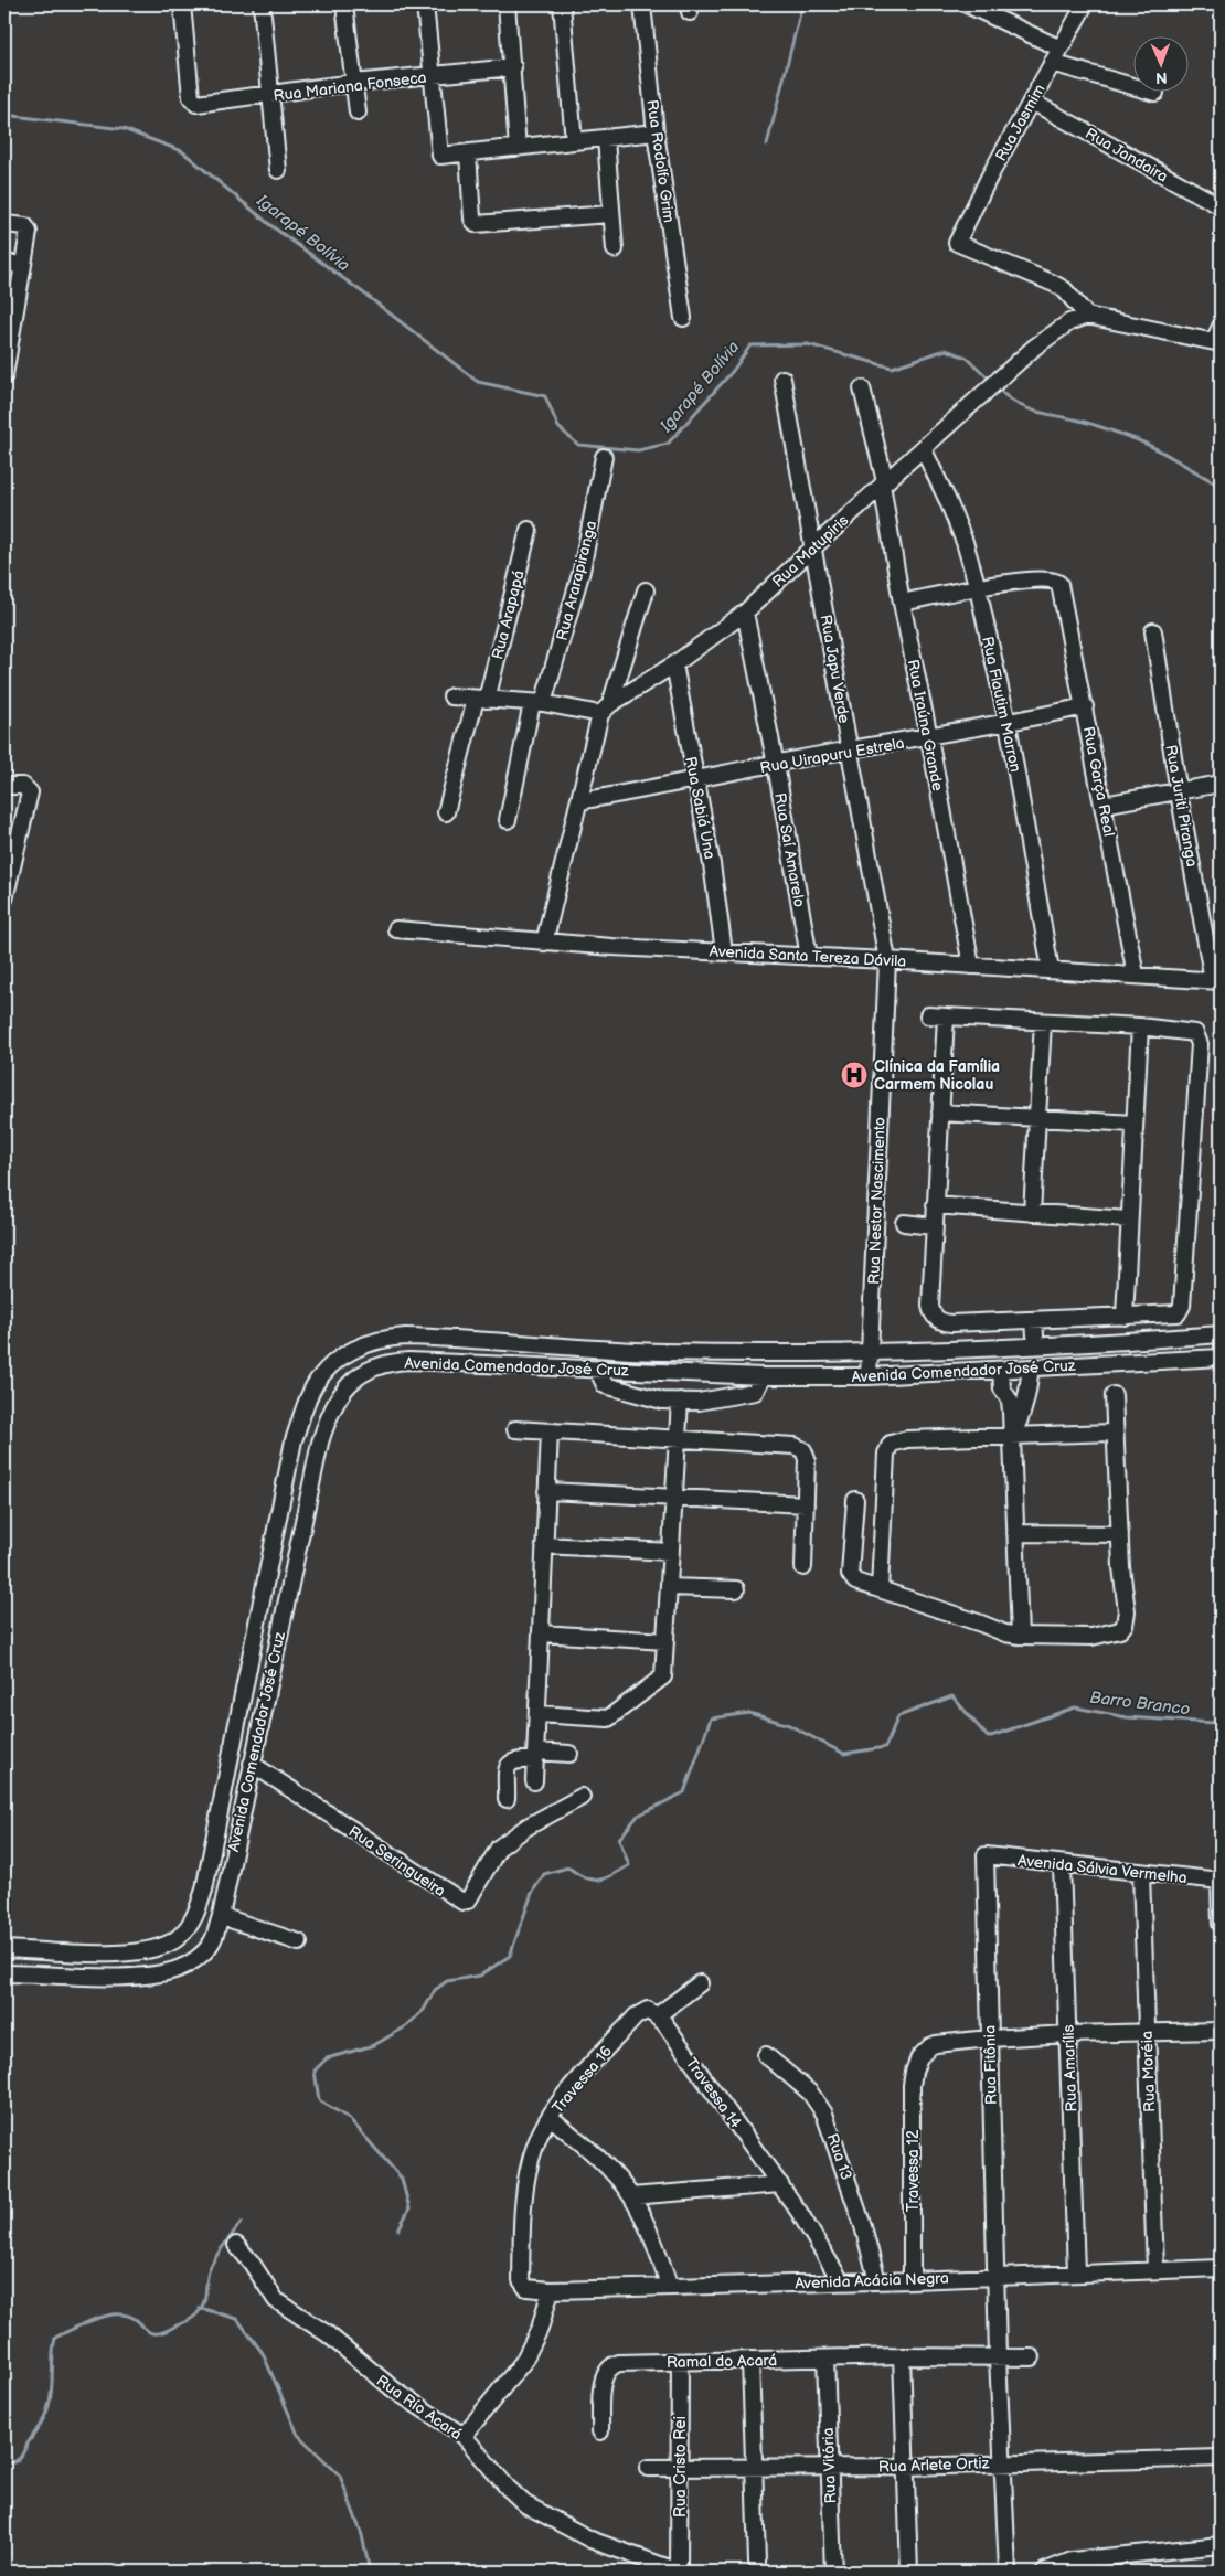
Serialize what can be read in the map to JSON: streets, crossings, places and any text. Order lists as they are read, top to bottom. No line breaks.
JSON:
{"streets":{"street":["Rua Mariana Fonseca","Rua Jasmim","Rua Jandaira","Rua Rodolfo Grim","Rua Matupiris","Rua Ararapiranga","Rua Arapapá","Rua Japu Verde","Rua Flautim Marron","Rua Iraúna Grande","Rua Uirapuru Estrela","Rua Garça Real","Rua Juriti Piranga","Rua Sabiá Una","Rua Saí Amarelo","Avenida Santa Tereza Dávila","Rua Nestor Nascimento","Avenida Comendador José Cruz","Rua Seringueira","Avenida Sálvia Vermelha","Rua Fitônia","Rua Amarílis","Rua Moréia","Travessa 16","Travessa 14","Rua 13","Travessa 12","Avenida Acácia Negra","Ramal do Acará","Rua Río Acará","Rua Arlete Ortiz","Rua Vitória","Rua Cristo Rei"]},"crossings":[["Rua Jasmim","Rua Jandaira"],["Rua Jasmim","Rua Matupiris"],["Rua Matupiris","Rua Japu Verde"],["Rua Matupiris","Rua Flautim Marron"],["Rua Matupiris","Rua Iraúna Grande"],["Rua Matupiris","Rua Sabiá Una"],["Rua Matupiris","Rua Saí Amarelo"],["Rua Japu Verde","Rua Uirapuru Estrela"],["Rua Japu Verde","Avenida Santa Tereza Dávila"],["Rua Japu Verde","Rua Nestor Nascimento"],["Rua Flautim Marron","Rua Uirapuru Estrela"],["Rua Flautim Marron","Rua Garça Real"],["Rua Flautim Marron","Avenida Santa Tereza Dávila"],["Rua Iraúna Grande","Rua Uirapuru Estrela"],["Rua Iraúna Grande","Avenida Santa Tereza Dávila"],["Rua Uirapuru Estrela","Rua Garça Real"],["Rua Uirapuru Estrela","Rua Sabiá Una"],["Rua Uirapuru Estrela","Rua Saí Amarelo"],["Rua Garça Real","Avenida Santa Tereza Dávila"],["Rua Juriti Piranga","Avenida Santa Tereza Dávila"],["Rua Sabiá Una","Avenida Santa Tereza Dávila"],["Rua Saí Amarelo","Avenida Santa Tereza Dávila"],["Avenida Santa Tereza Dávila","Rua Nestor Nascimento"],["Rua Nestor Nascimento","Avenida Comendador José Cruz"],["Avenida Comendador José Cruz","Rua Seringueira"],["Avenida Sálvia Vermelha","Rua Fitônia"],["Avenida Sálvia Vermelha","Rua Amarílis"],["Avenida Sálvia Vermelha","Rua Moréia"],["Rua Fitônia","Travessa 12"],["Rua Fitônia","Avenida Acácia Negra"],["Rua Fitônia","Ramal do Acará"],["Rua Fitônia","Rua Arlete Ortiz"],["Rua Amarílis","Avenida Acácia Negra"],["Rua Moréia","Avenida Acácia Negra"],["Travessa 16","Travessa 14"],["Travessa 16","Avenida Acácia Negra"],["Travessa 14","Avenida Acácia Negra"],["Rua 13","Avenida Acácia Negra"],["Travessa 12","Avenida Acácia Negra"],["Ramal do Acará","Rua Vitória"],["Ramal do Acará","Rua Cristo Rei"],["Rua Río Acará","Rua Cristo Rei"],["Rua Arlete Ortiz","Rua Vitória"],["Rua Arlete Ortiz","Rua Cristo Rei"]],"water":["Igarapé Bolívia","Barro Branco"],"places":{"hospital":["Clínica da Família Carmem Nicolau"]},"north":"bottom"}
